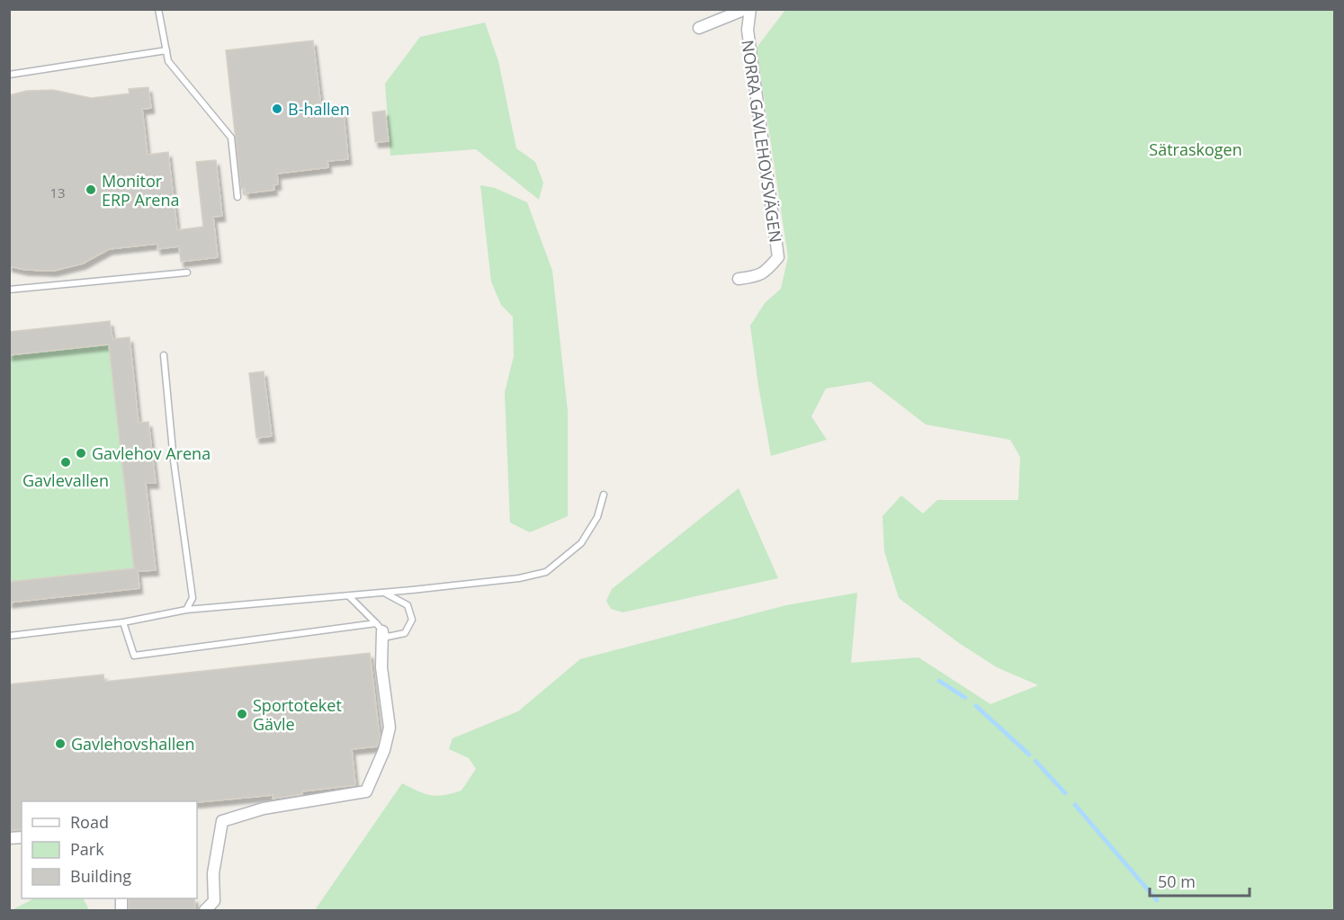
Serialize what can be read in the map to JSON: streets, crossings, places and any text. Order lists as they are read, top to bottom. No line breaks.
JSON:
{"streets":{"street":["NORRA GAVLEHOVSVÄGEN"]},"parks":["Sätraskogen"],"places":["B-hallen","Monitor ERP Arena","Gavlehov Arena","Gavlevallen","Sportoteket Gävle","Gavlehovshallen"],"house_numbers":["13"],"legend":["Road","Park","Building"],"scale_bar":"50 m"}
